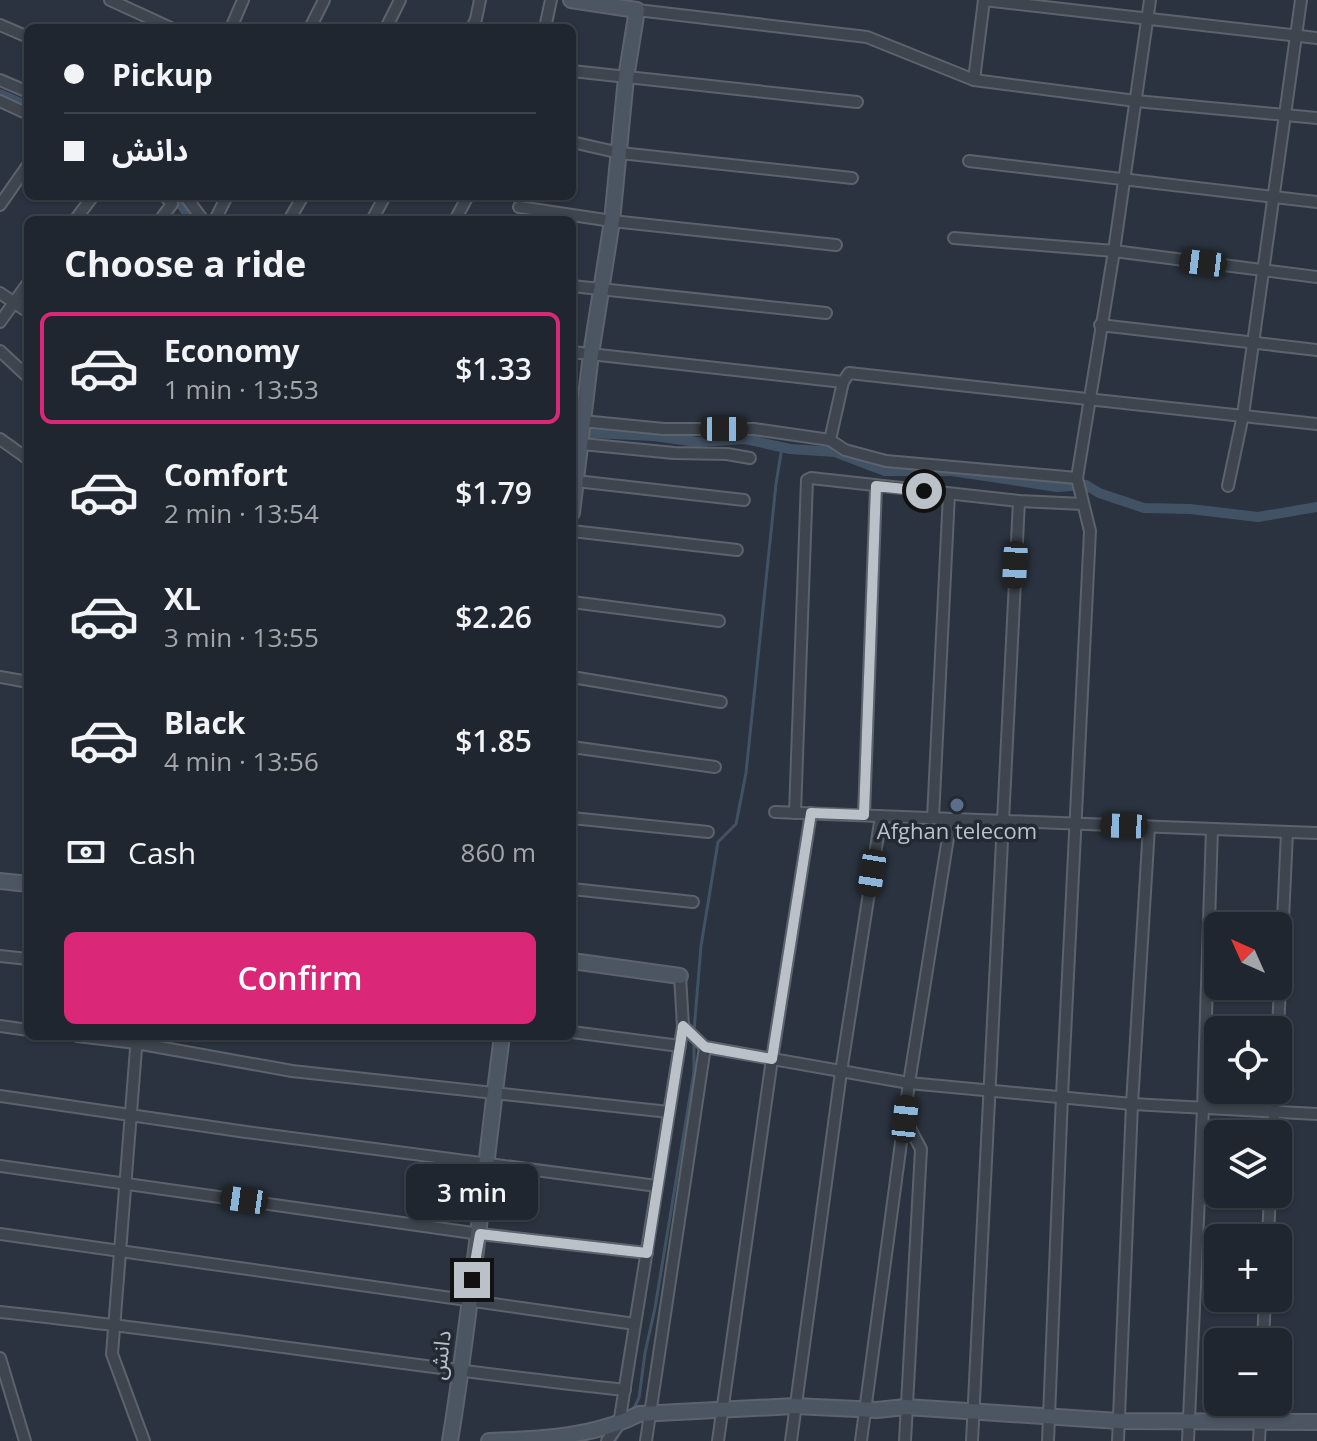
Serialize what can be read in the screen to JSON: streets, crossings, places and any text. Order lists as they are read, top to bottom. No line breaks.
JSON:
{"streets":{"main road":["دانش"]},"places":["Afghan telecom"],"north":"top left","page":{"banner":["Pickup","دانش"],"heading":"Choose a ride","list":[{"name":"Economy","note":"1 min · 13:53","value":"$1.33"},{"name":"Comfort","note":"2 min · 13:54","value":"$1.79"},{"name":"XL","note":"3 min · 13:55","value":"$2.26"},{"name":"Black","note":"4 min · 13:56","value":"$1.85"}],"pay":["Cash","860 m"],"map_buttons":["+","−"],"buttons":"Confirm","bubble":"3 min"}}
